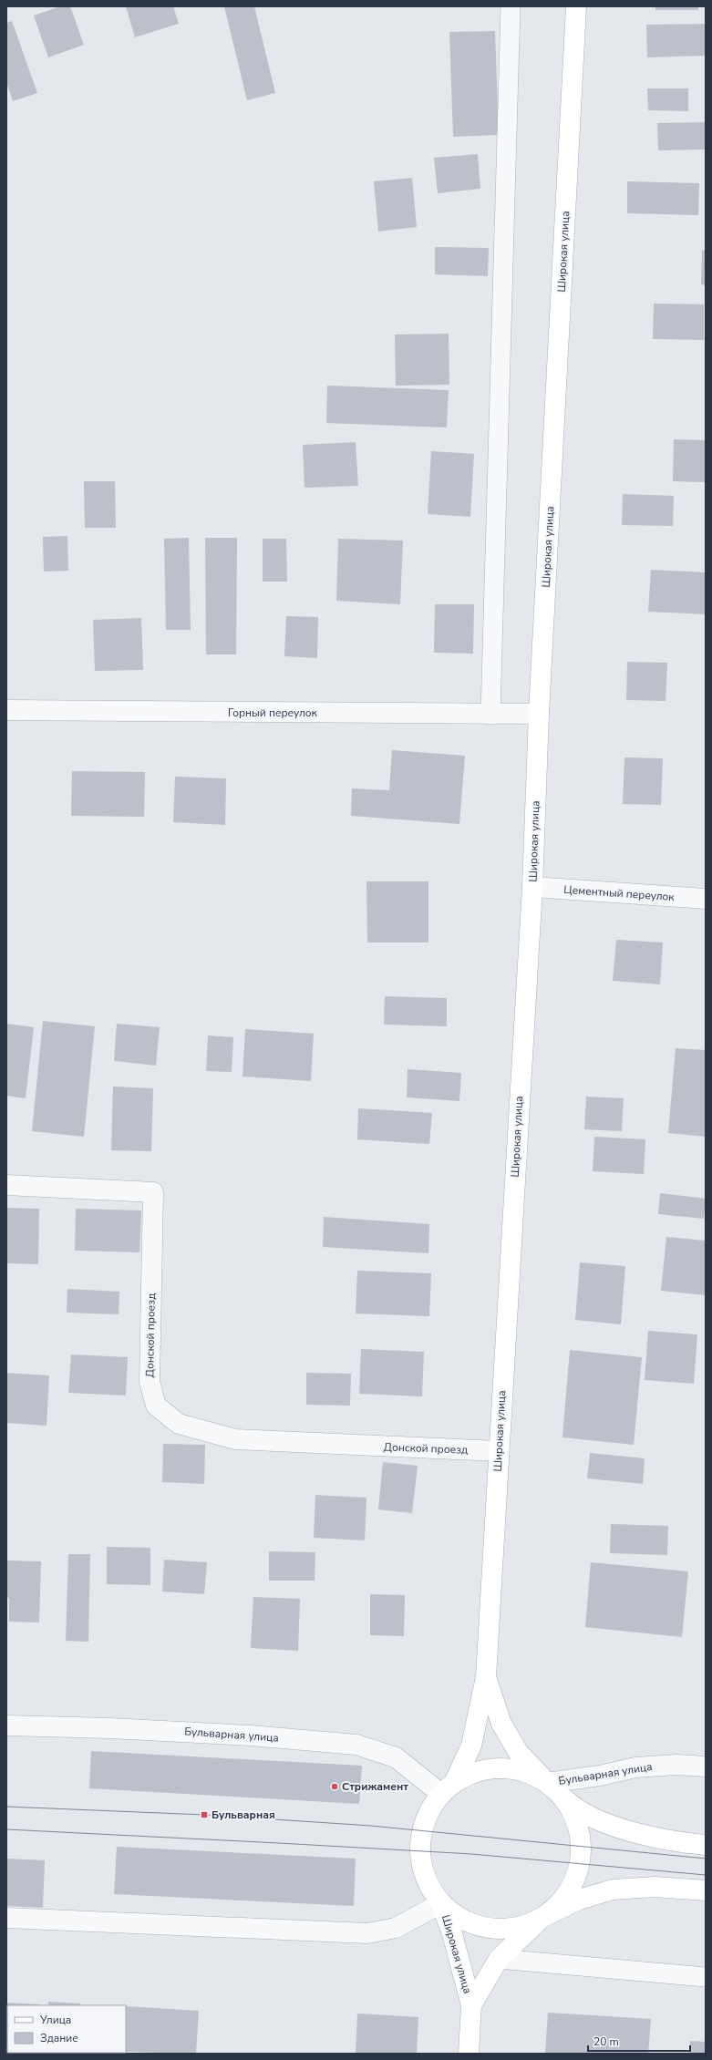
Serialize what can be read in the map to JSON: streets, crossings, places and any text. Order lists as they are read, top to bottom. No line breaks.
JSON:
{"streets":{"main road":["Широкая улица","Бульварная улица"],"street":["Горный переулок","Цементный переулок","Донской проезд"]},"crossings":[["Широкая улица","Горный переулок"],["Широкая улица","Цементный переулок"],["Широкая улица","Донской проезд"],["Широкая улица","Бульварная улица"]],"places":{"other":["Стрижамент"],"transit":["Бульварная"]},"legend":["Улица","Здание"],"scale_bar":"20 m"}
